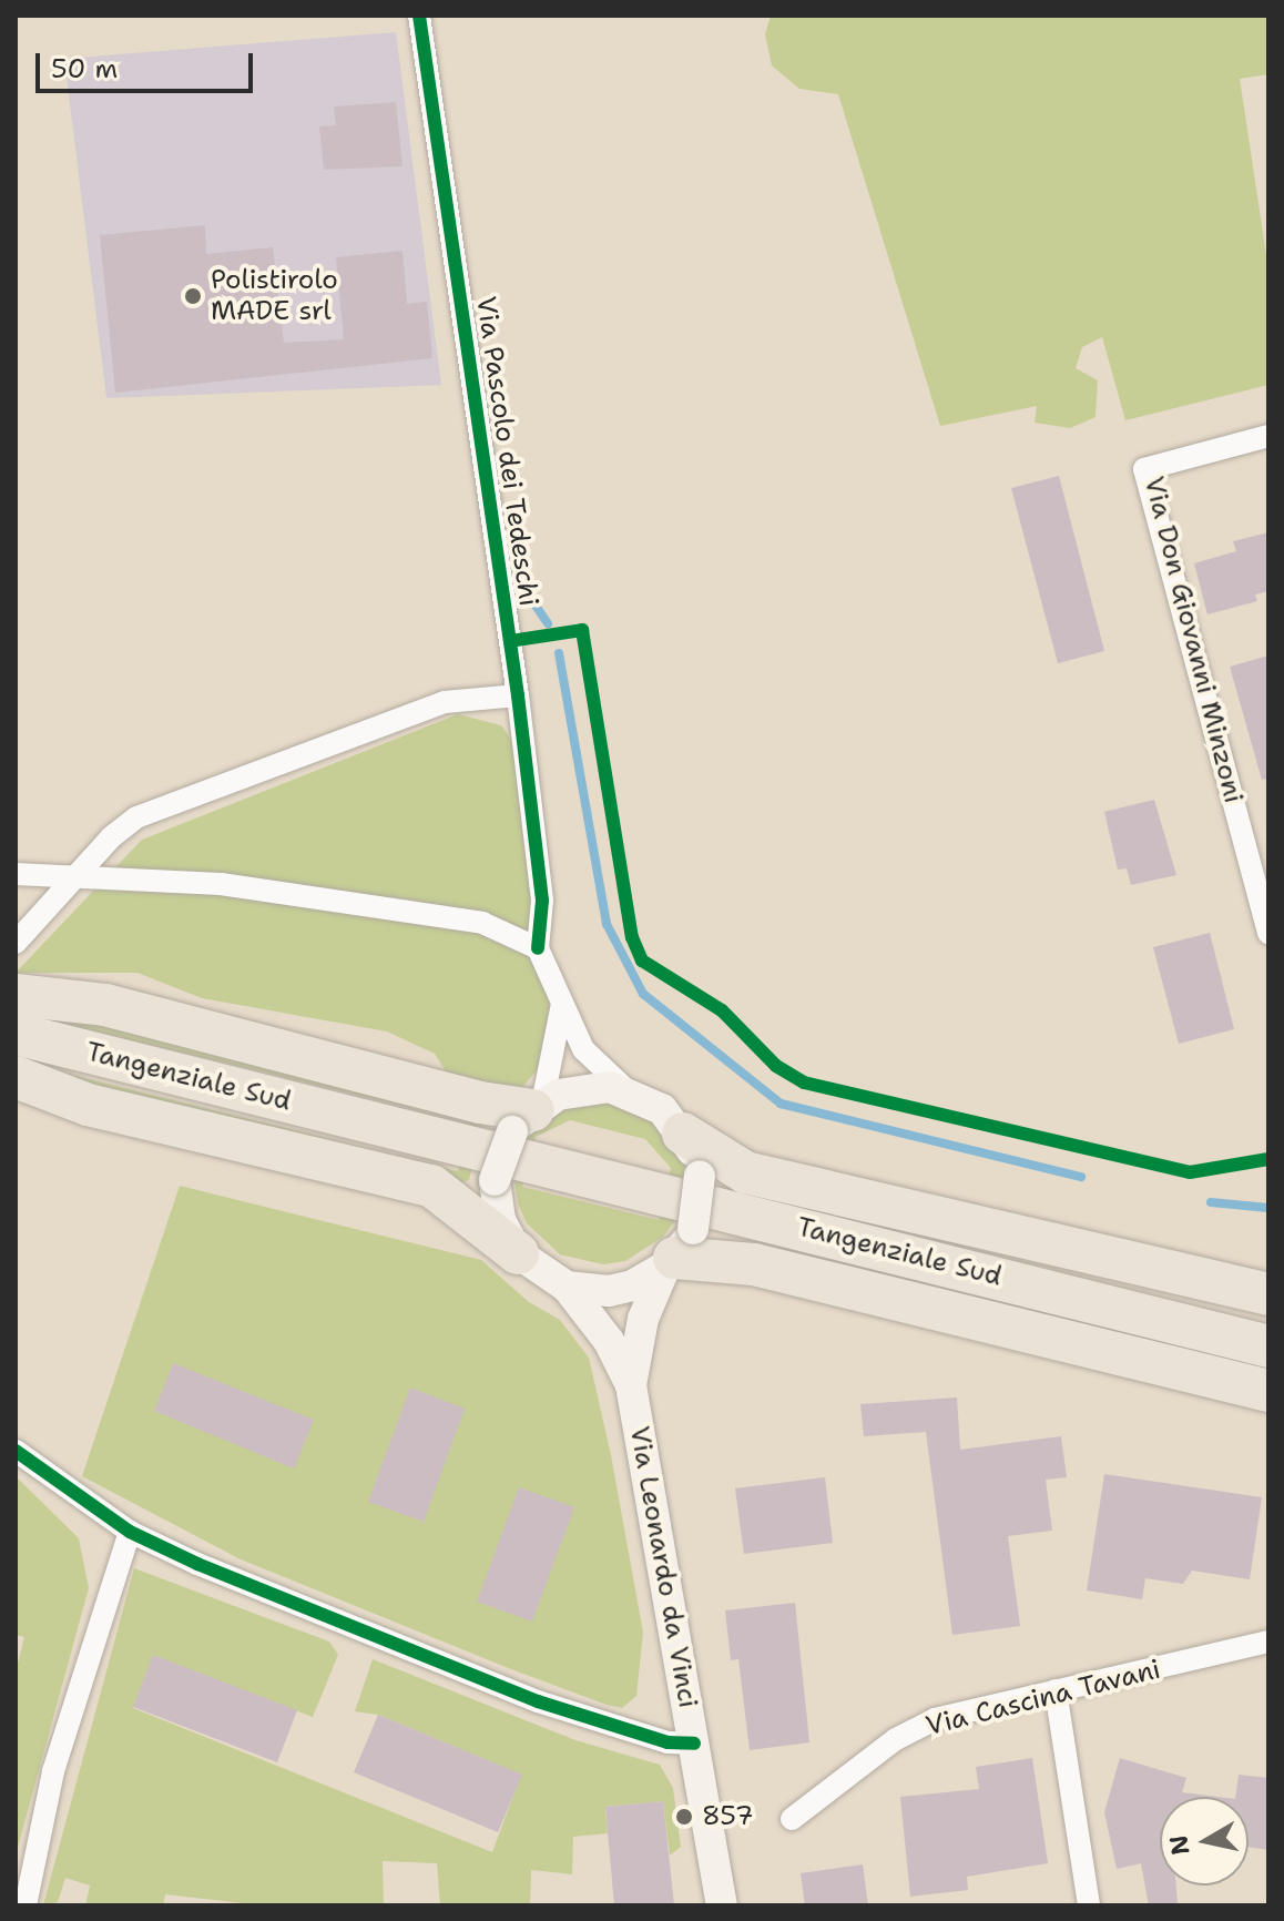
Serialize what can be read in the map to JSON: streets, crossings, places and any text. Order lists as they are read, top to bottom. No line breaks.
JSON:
{"streets":{"highway":["Tangenziale Sud"],"street":["Via Pascolo dei Tedeschi","Via Don Giovanni Minzoni","Via Leonardo da Vinci","Via Cascina Tavani"]},"crossings":[["Tangenziale Sud","Via Leonardo da Vinci"]],"places":["Polistirolo MADE srl","857"],"scale_bar":"50 m","north":"left"}
